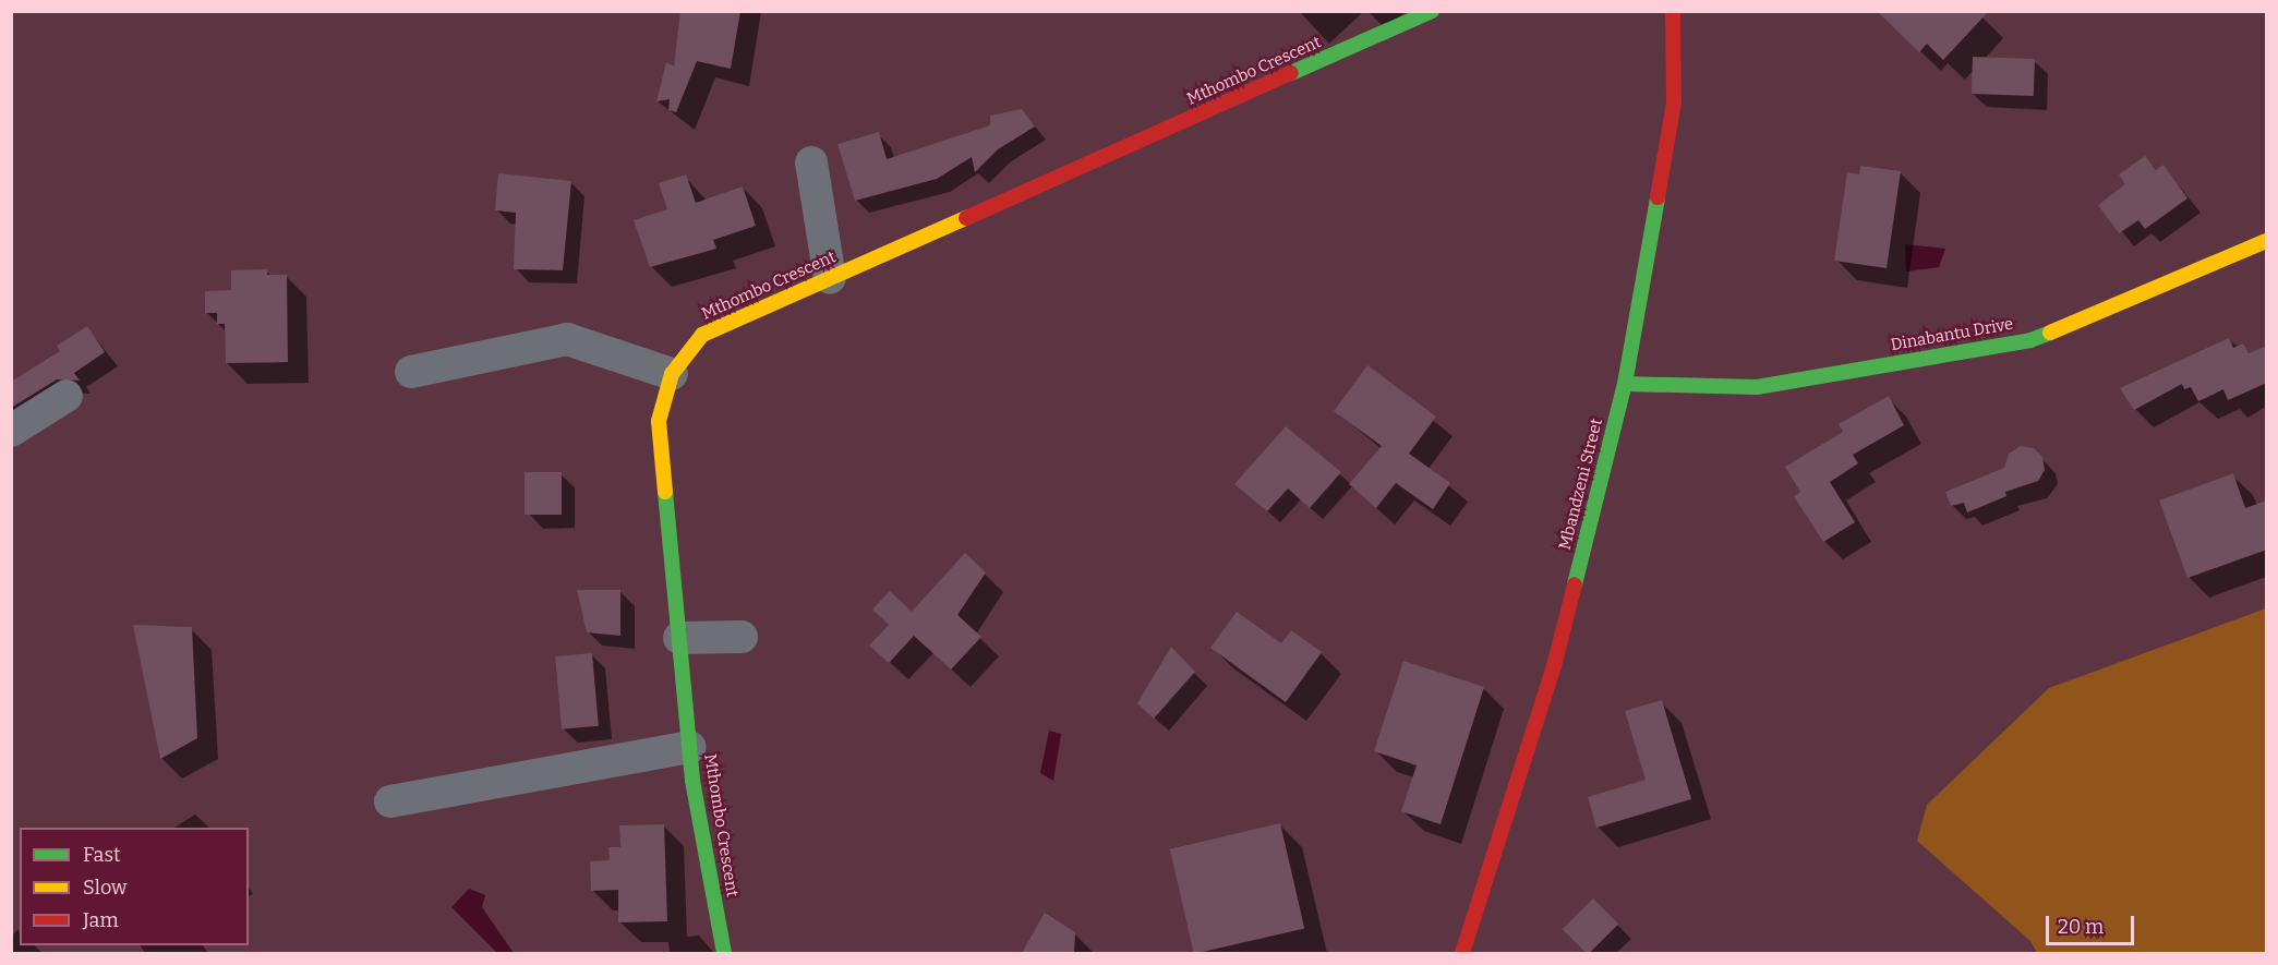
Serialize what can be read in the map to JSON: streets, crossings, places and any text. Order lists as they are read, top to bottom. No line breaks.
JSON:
{"streets":{"street":["Mthombo Crescent","Dinabantu Drive","Mbandzeni Street"]},"crossings":[["Dinabantu Drive","Mbandzeni Street"]],"legend":["Fast","Slow","Jam"],"scale_bar":"20 m"}
